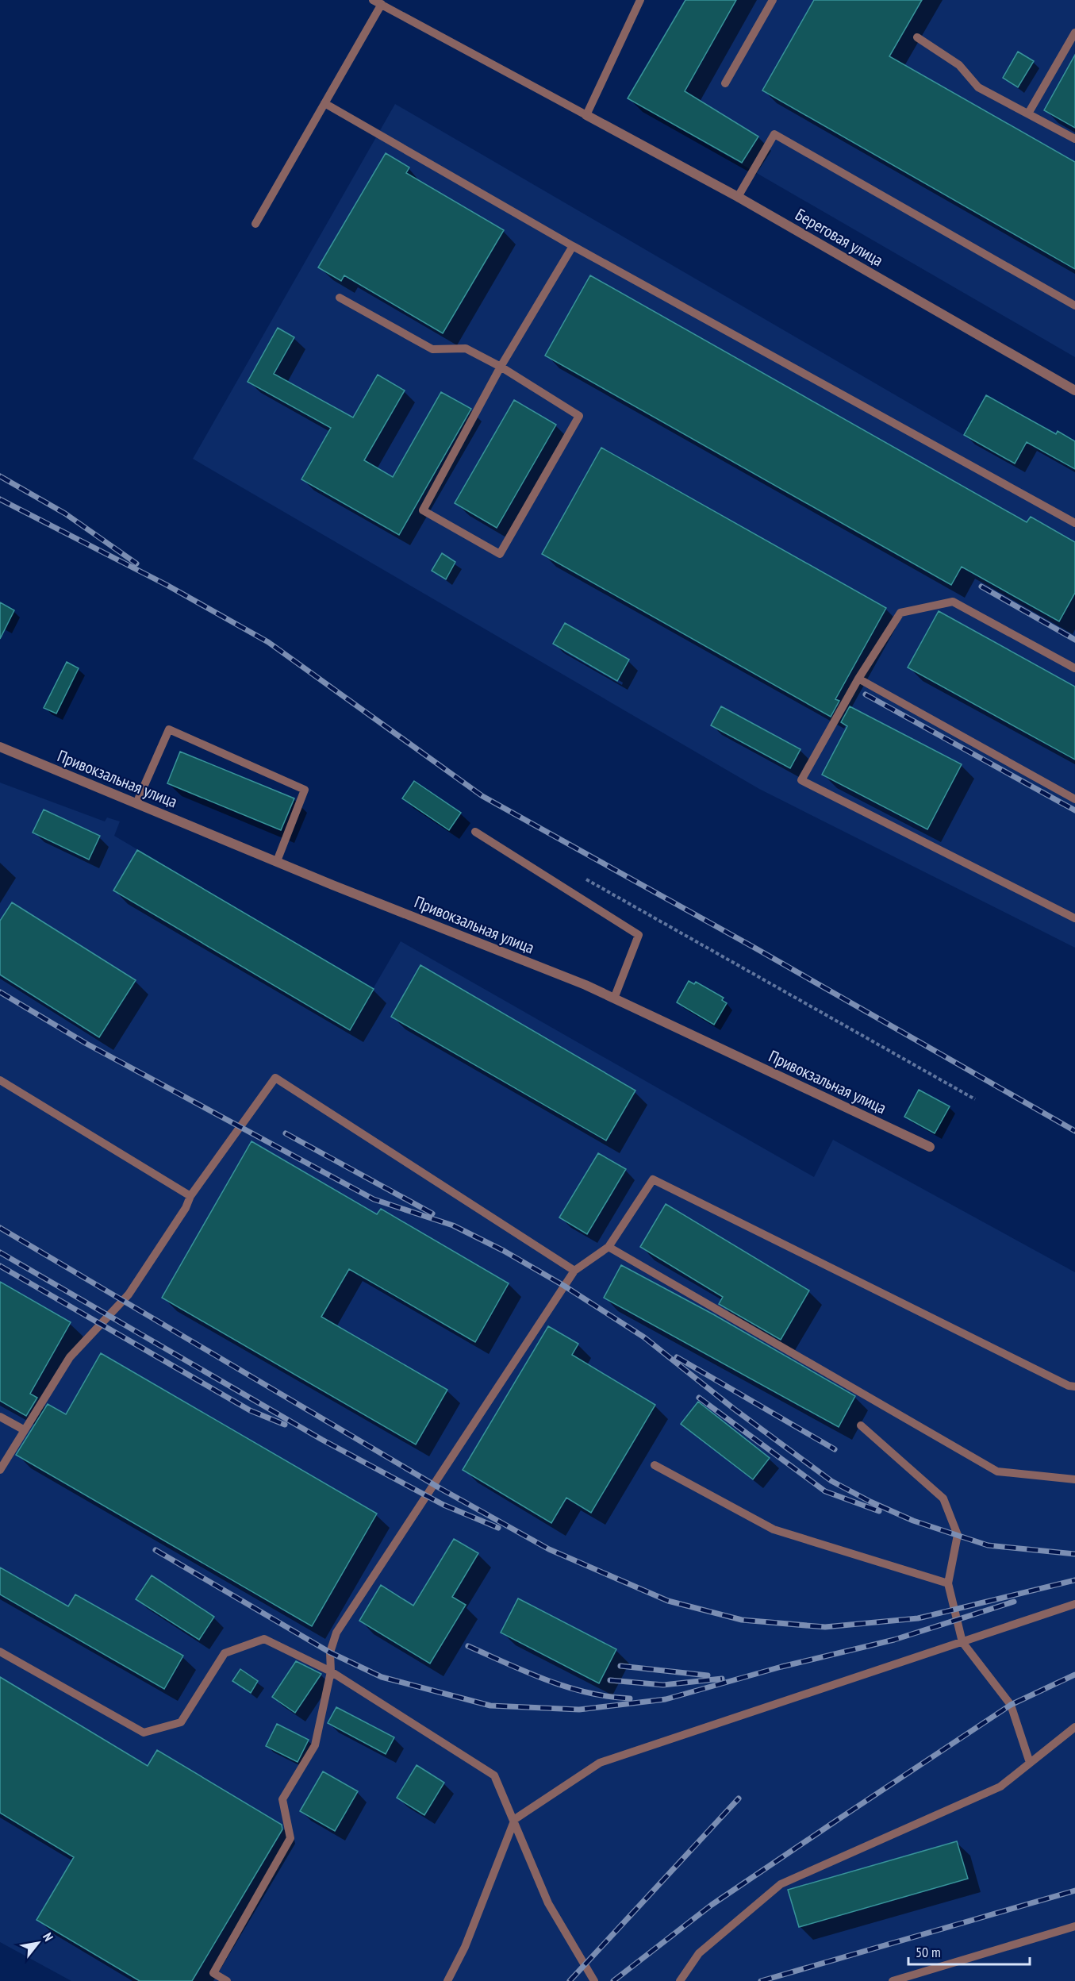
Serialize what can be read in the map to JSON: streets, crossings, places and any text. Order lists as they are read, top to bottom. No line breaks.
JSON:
{"streets":{"street":["Береговая улица","Привокзальная улица"]},"scale_bar":"50 m","north":"top right"}
